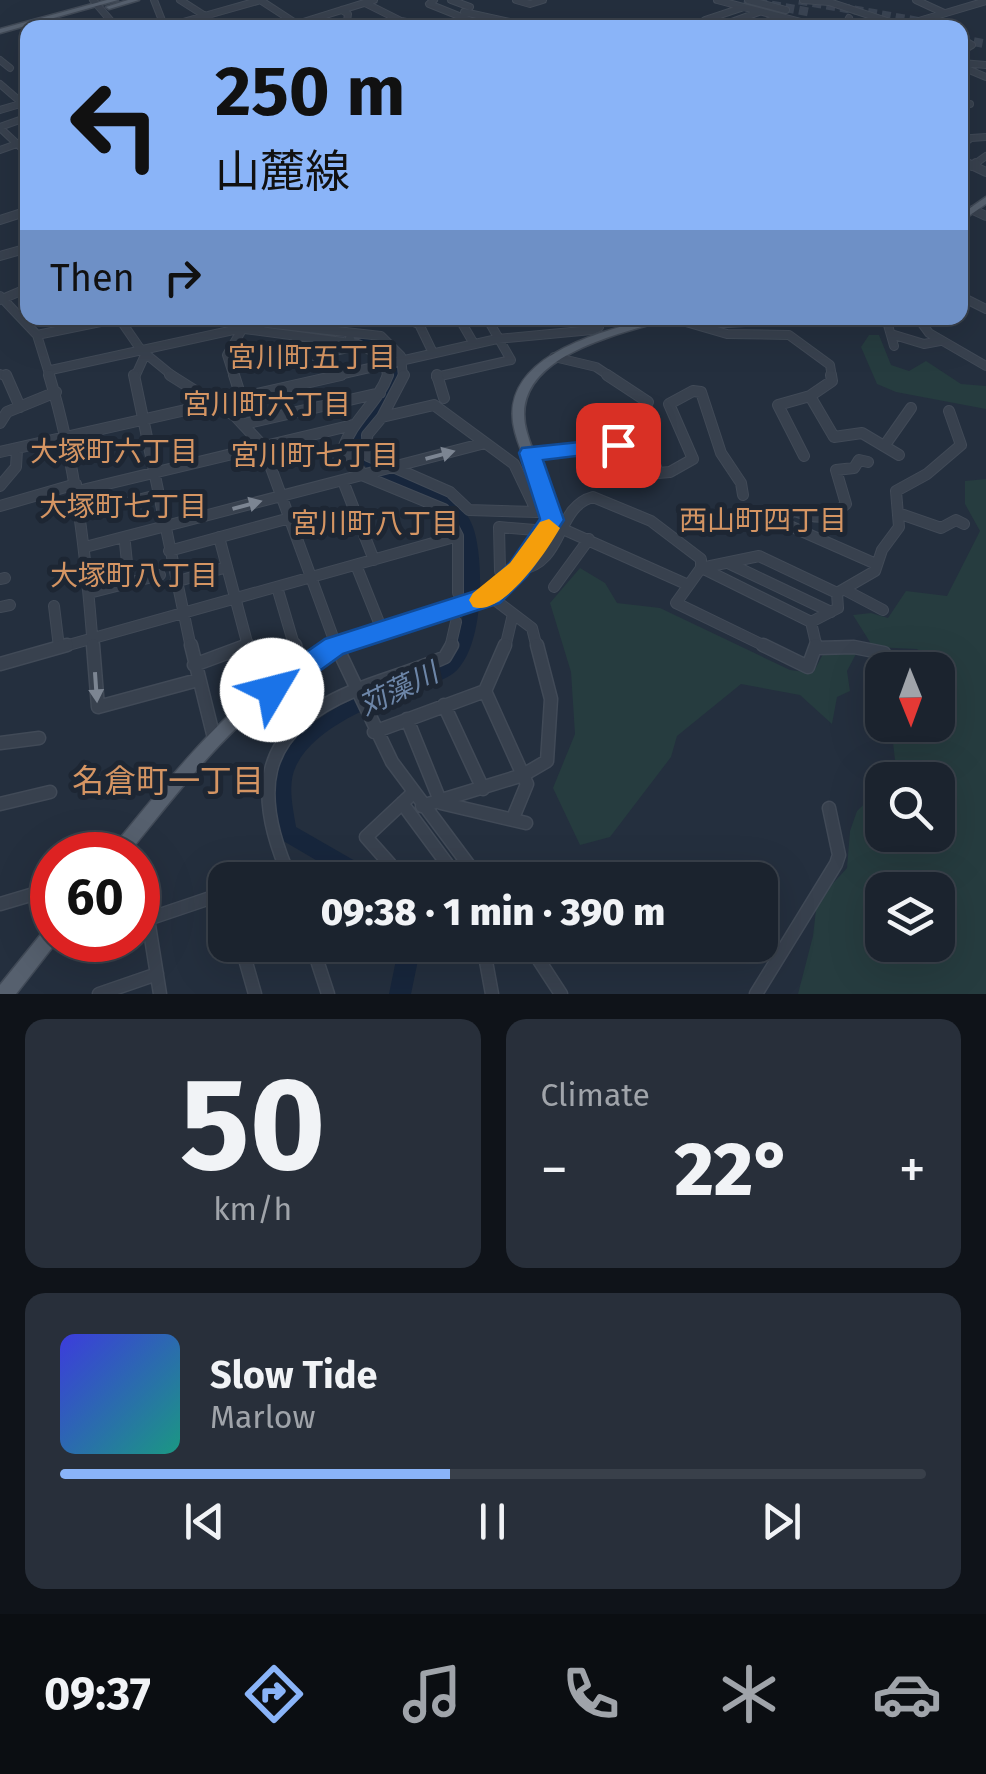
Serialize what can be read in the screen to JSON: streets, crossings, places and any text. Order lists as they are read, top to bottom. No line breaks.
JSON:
{"districts":["宮川町五丁目","宮川町六丁目","大塚町六丁目","宮川町七丁目","大塚町七丁目","西山町四丁目","宮川町八丁目","大塚町八丁目","名倉町一丁目"],"water":["苅藻川"],"north":"bottom","page":{"turn":["250 m","山麓線"],"then":"Then","limit":"60","trip":"09:38 · 1 min · 390 m","tile":[["50","km/h"],"Climate"],"heat":["−","22°","+"],"song":["Slow Tide","Marlow"],"tabs":"09:37"}}
